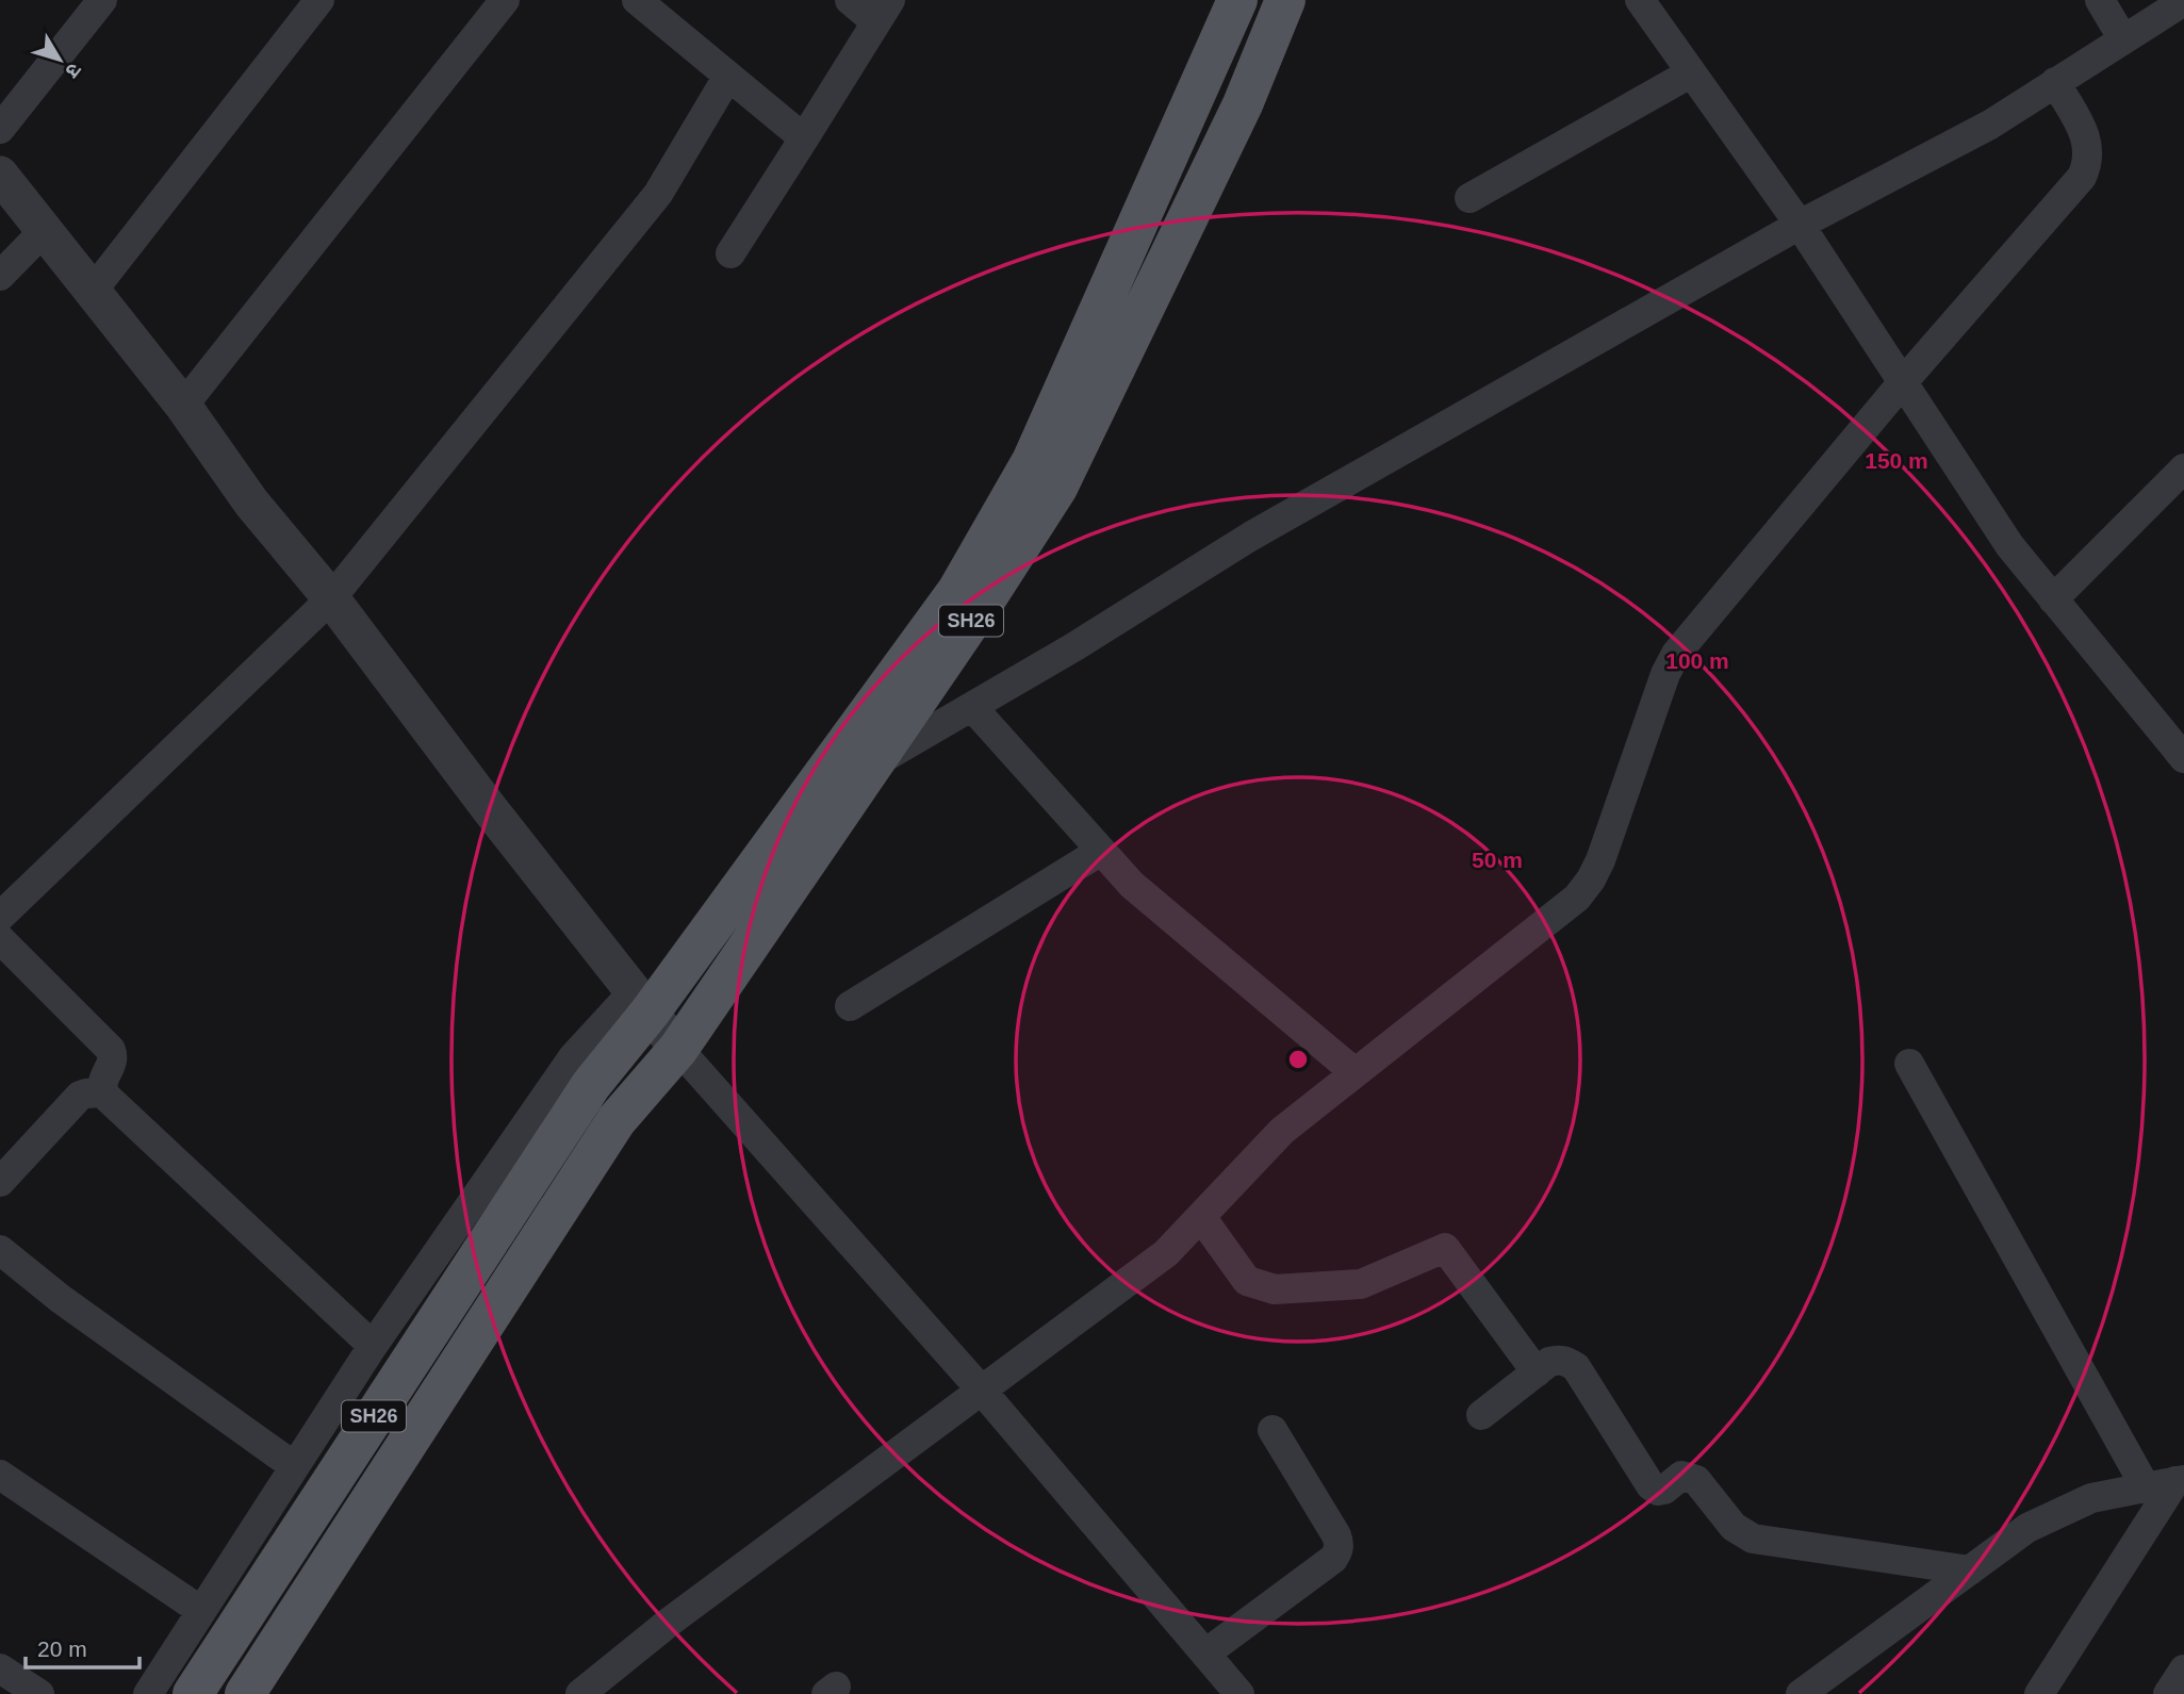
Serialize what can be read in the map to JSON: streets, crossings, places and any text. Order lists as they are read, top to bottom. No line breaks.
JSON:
{"streets":{"main road":["SH26"]},"scale_bar":"20 m","north":"bottom right","rings":["150 m","100 m","50 m"]}
